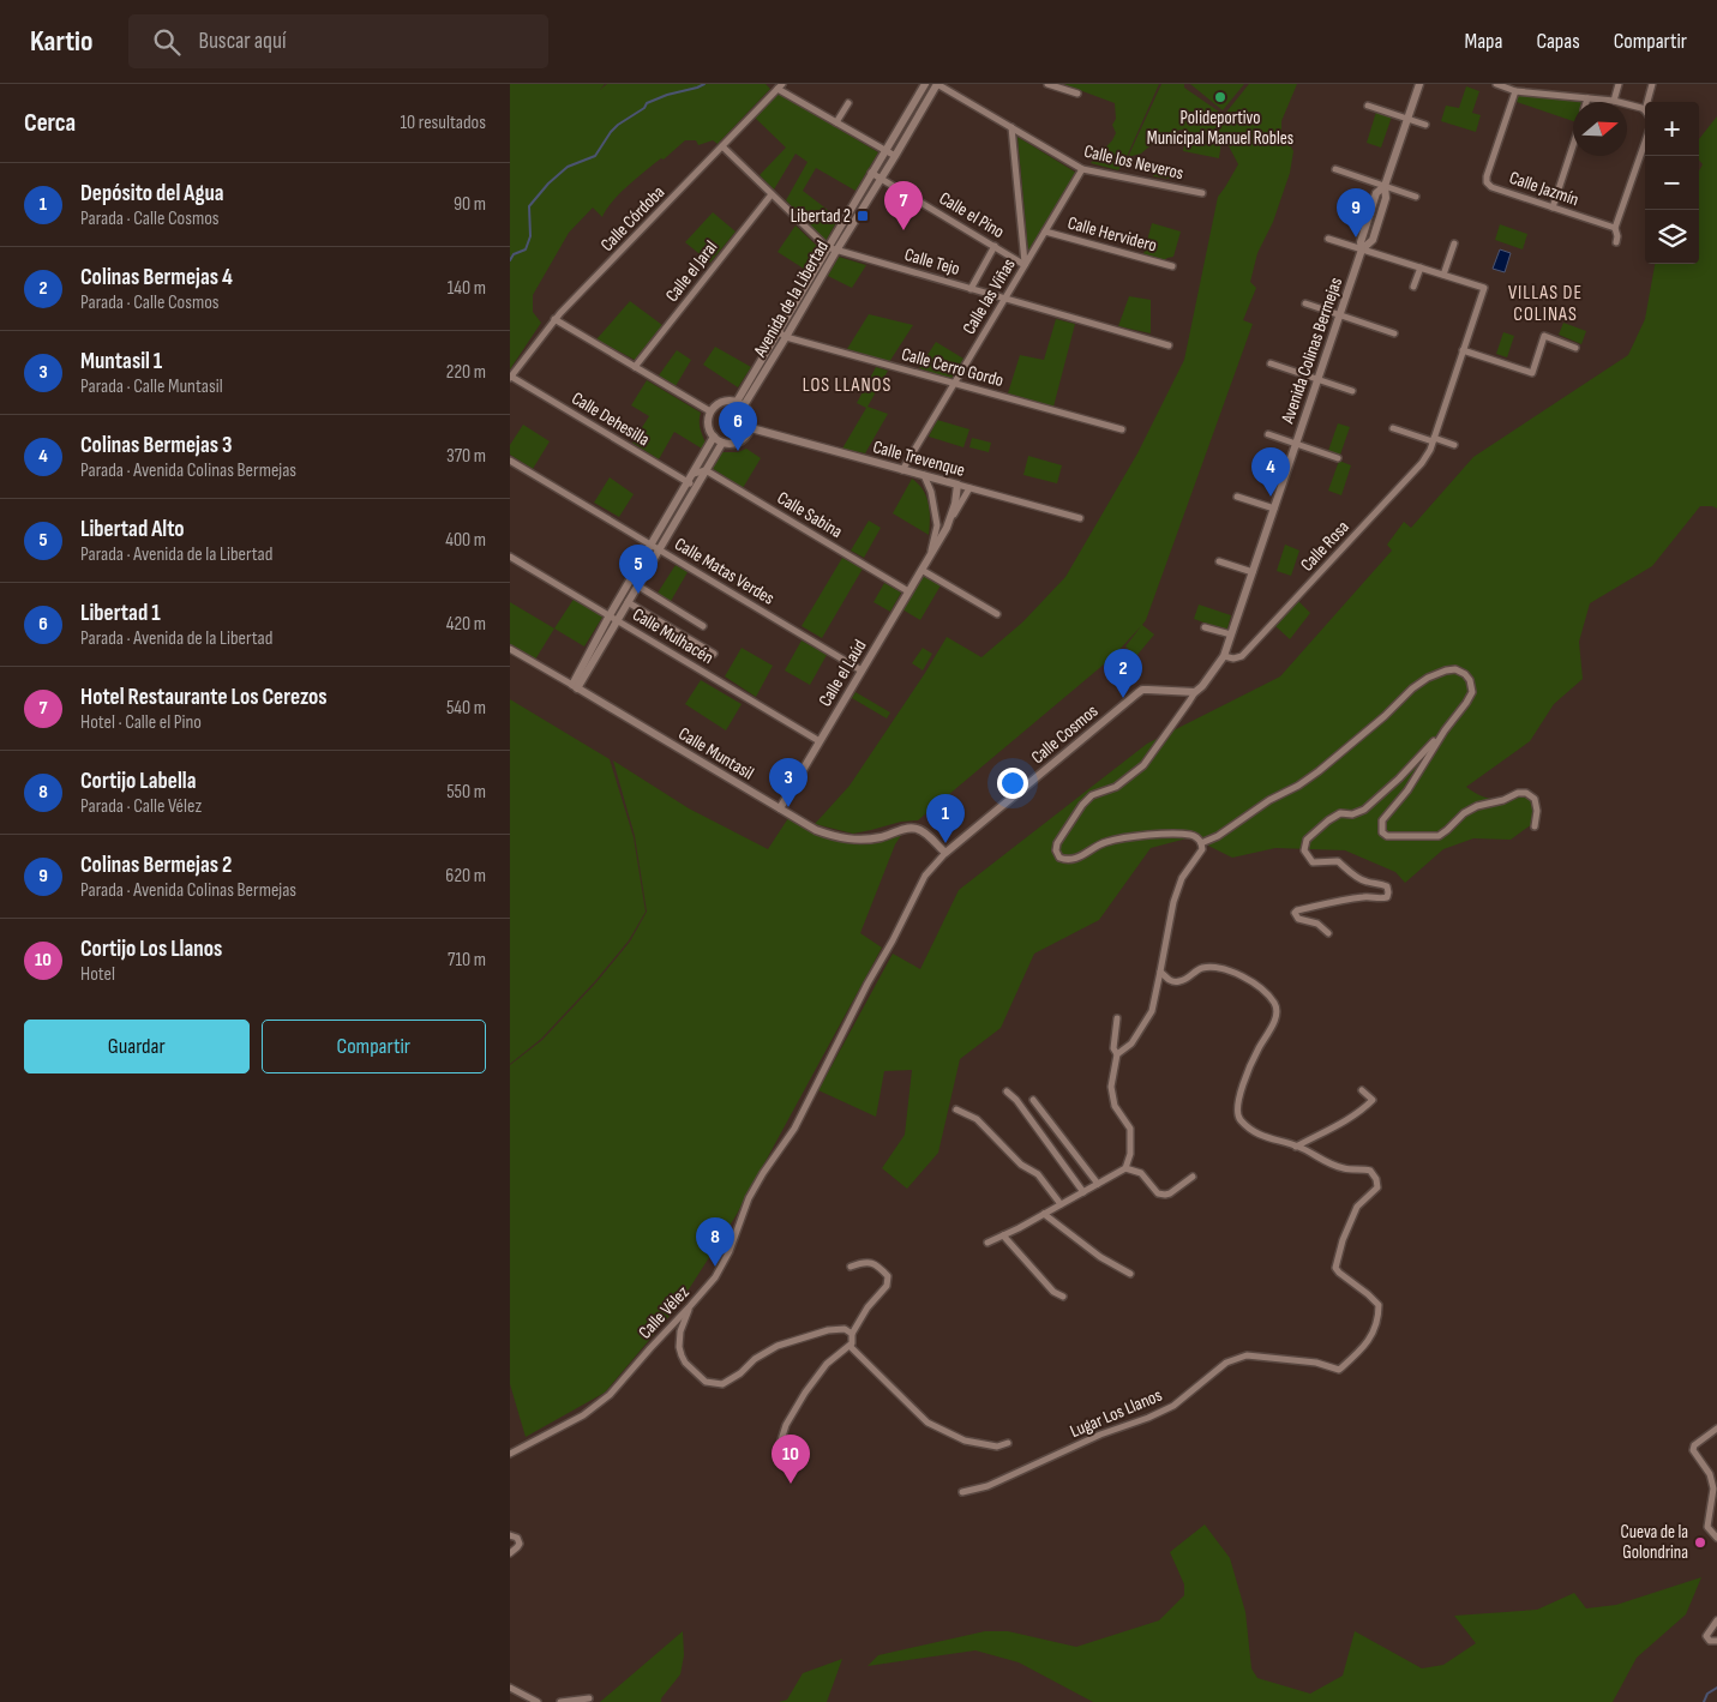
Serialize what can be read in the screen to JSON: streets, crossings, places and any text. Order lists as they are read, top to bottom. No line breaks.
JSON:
{"streets":{"street":["Calle los Neveros","Calle Jazmín","Calle el Pino","Calle Córdoba","Calle Hervidero","Calle Tejo","Calle el Jaral","Calle las Viñas","Avenida de la Libertad","Avenida Colinas Bermejas","Calle Cerro Gordo","Calle Dehesilla","Calle Trevenque","Calle Sabina","Calle Rosa","Calle Matas Verdes","Calle Mulhacén","Calle el Laúd","Calle Cosmos","Calle Muntasil","Calle Vélez","Lugar Los Llanos"]},"crossings":[["Calle los Neveros","Calle las Viñas"],["Calle los Neveros","Avenida de la Libertad"],["Calle el Pino","Calle las Viñas"],["Calle el Pino","Avenida de la Libertad"],["Calle Córdoba","Calle Tejo"],["Calle Córdoba","Calle Dehesilla"],["Calle Hervidero","Calle las Viñas"],["Calle Tejo","Calle el Jaral"],["Calle Tejo","Calle las Viñas"],["Calle Tejo","Avenida de la Libertad"],["Calle las Viñas","Calle Cerro Gordo"],["Calle las Viñas","Calle Trevenque"],["Avenida de la Libertad","Calle Cerro Gordo"],["Avenida de la Libertad","Calle Trevenque"],["Avenida Colinas Bermejas","Calle Rosa"],["Avenida Colinas Bermejas","Calle Cosmos"],["Calle Trevenque","Calle el Laúd"],["Calle Sabina","Calle el Laúd"],["Calle Matas Verdes","Calle el Laúd"],["Calle Mulhacén","Calle el Laúd"],["Calle el Laúd","Calle Muntasil"],["Calle Cosmos","Calle Muntasil"],["Calle Cosmos","Calle Vélez"]],"districts":["VILLAS DE COLINAS","LOS LLANOS"],"places":{"other":["Polideportivo Municipal Manuel Robles","Cueva de la Golondrina"],"transit":["Libertad 2"]},"north":"right","page":{"header":"Kartio","search":"Buscar aquí","nav":["Mapa","Capas","Compartir"],"heading":["Cerca","10 resultados"],"map_buttons":["+","−"],"list":[{"mark":"1","name":"Depósito del Agua","note":"Parada · Calle Cosmos","value":"90 m"},{"mark":"2","name":"Colinas Bermejas 4","note":"Parada · Calle Cosmos","value":"140 m"},{"mark":"3","name":"Muntasil 1","note":"Parada · Calle Muntasil","value":"220 m"},{"mark":"4","name":"Colinas Bermejas 3","note":"Parada · Avenida Colinas Bermejas","value":"370 m"},{"mark":"5","name":"Libertad Alto","note":"Parada · Avenida de la Libertad","value":"400 m"},{"mark":"6","name":"Libertad 1","note":"Parada · Avenida de la Libertad","value":"420 m"},{"mark":"7","name":"Hotel Restaurante Los Cerezos","note":"Hotel · Calle el Pino","value":"540 m"},{"mark":"8","name":"Cortijo Labella","note":"Parada · Calle Vélez","value":"550 m"},{"mark":"9","name":"Colinas Bermejas 2","note":"Parada · Avenida Colinas Bermejas","value":"620 m"},{"mark":"10","name":"Cortijo Los Llanos","note":"Hotel","value":"710 m"}],"pins":["7","9","6","4","5","2","3","1","8","10"],"buttons":["Guardar","Compartir"]}}
